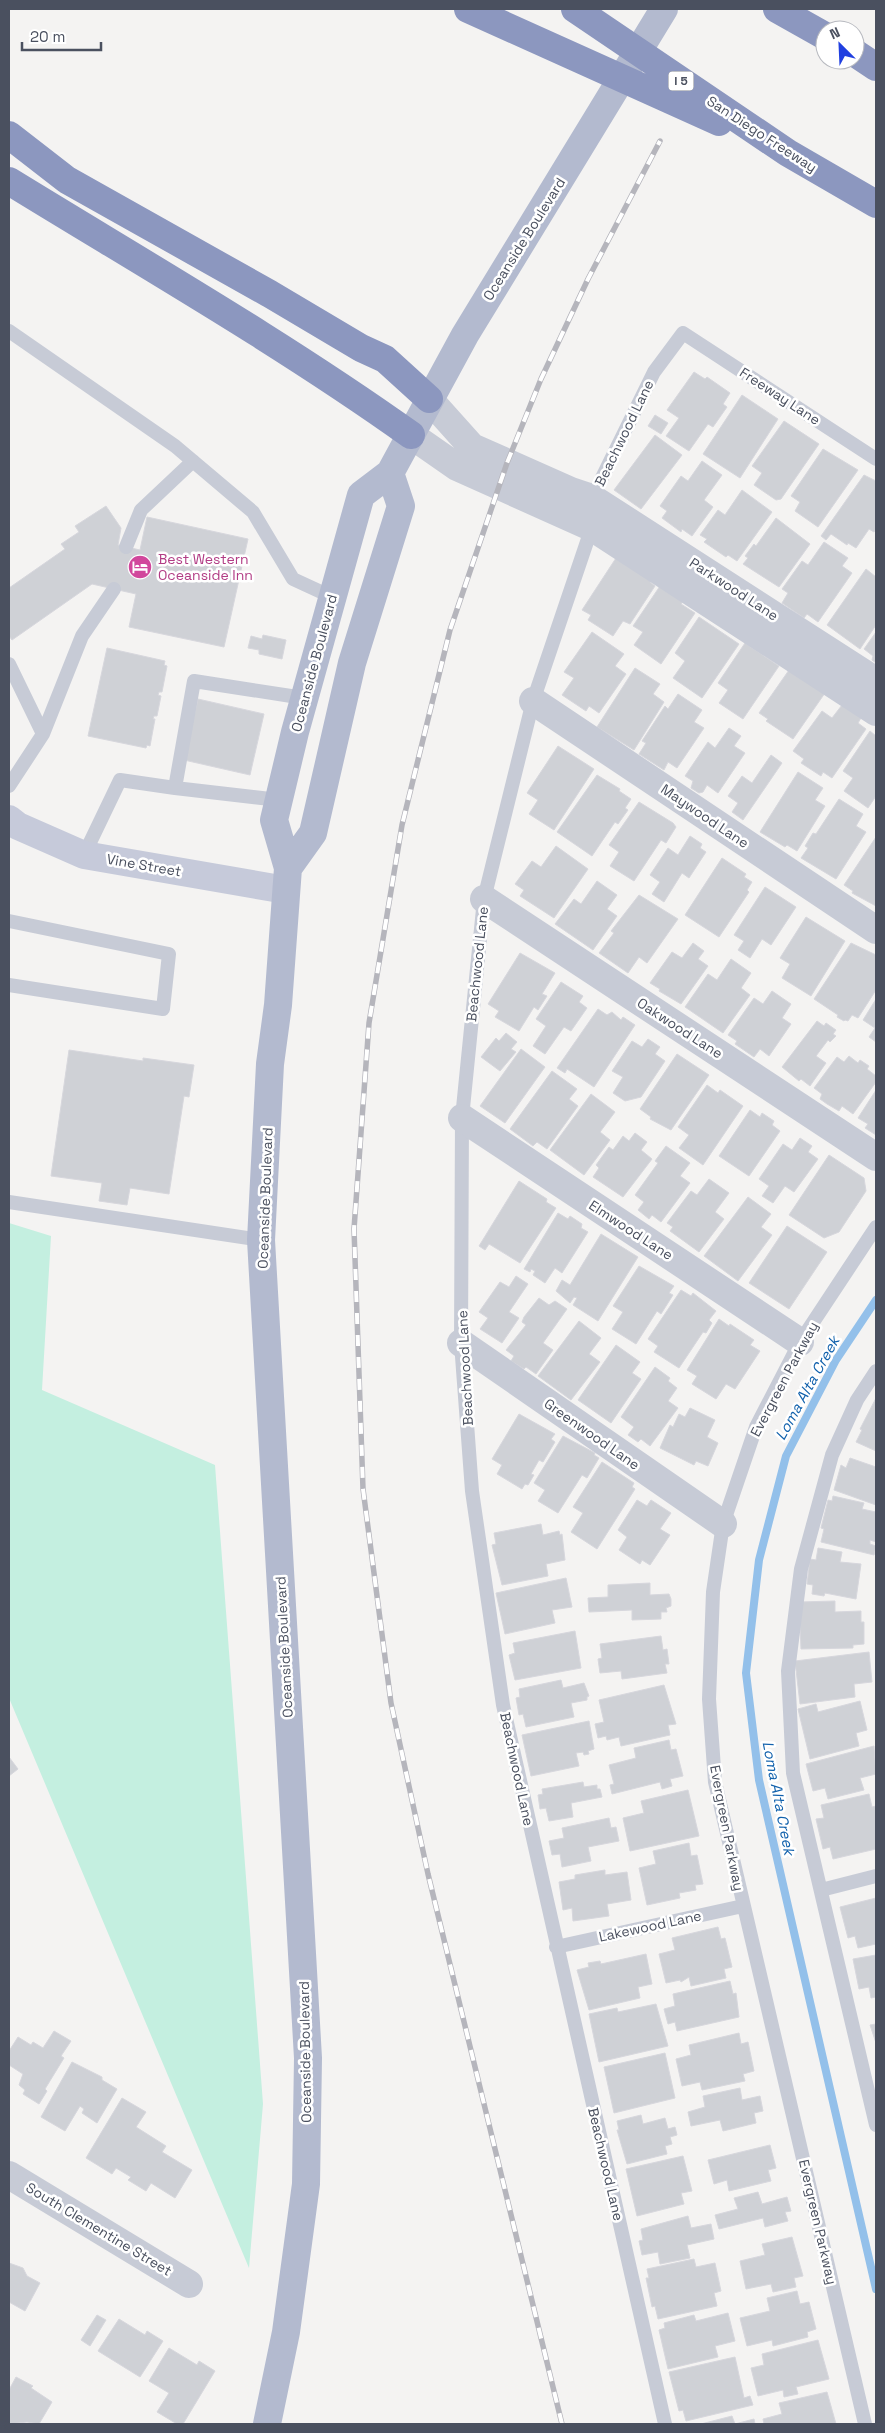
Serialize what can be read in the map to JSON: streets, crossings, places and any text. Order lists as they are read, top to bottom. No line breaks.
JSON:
{"streets":{"highway":["I 5","San Diego Freeway"],"main road":["Oceanside Boulevard"],"street":["Parkwood Lane","Maywood Lane","Vine Street","Oakwood Lane","Elmwood Lane","Greenwood Lane","South Clementine Street"],"lane":["Freeway Lane","Beachwood Lane","Evergreen Parkway","Lakewood Lane"]},"crossings":[["Oceanside Boulevard","Parkwood Lane"],["Oceanside Boulevard","Vine Street"],["Freeway Lane","Beachwood Lane"],["Beachwood Lane","Parkwood Lane"],["Beachwood Lane","Maywood Lane"],["Beachwood Lane","Oakwood Lane"],["Beachwood Lane","Elmwood Lane"],["Beachwood Lane","Greenwood Lane"],["Beachwood Lane","Lakewood Lane"],["Elmwood Lane","Evergreen Parkway"],["Evergreen Parkway","Greenwood Lane"],["Evergreen Parkway","Lakewood Lane"]],"water":["Loma Alta Creek"],"places":{"hotel":["Best Western Oceanside Inn"]},"scale_bar":"20 m","north":"top left"}
